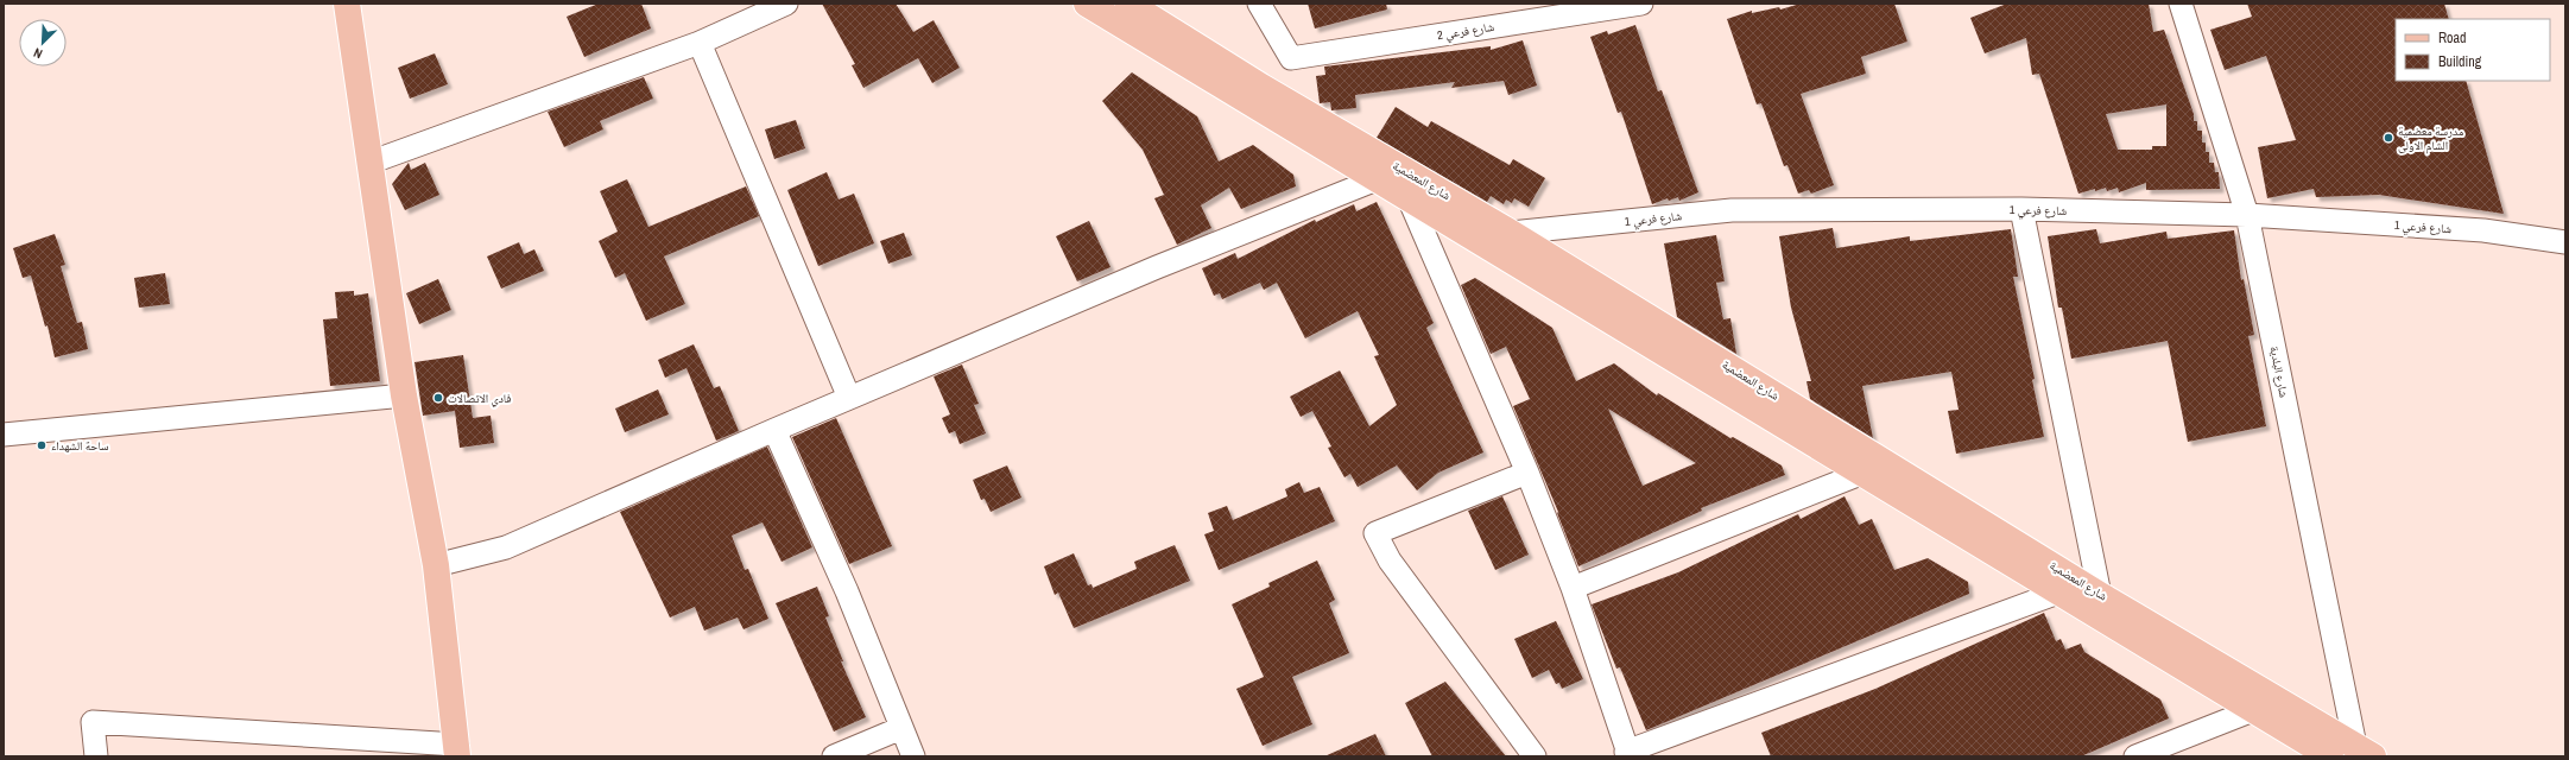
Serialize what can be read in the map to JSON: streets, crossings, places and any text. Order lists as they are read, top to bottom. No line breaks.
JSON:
{"streets":{"main road":["شارع المعضمية"],"street":["شارع فرعي 2","شارع فرعي 1","شارع البلدية"]},"crossings":[["شارع المعضمية","شارع فرعي 1"],["شارع المعضمية","شارع البلدية"],["شارع فرعي 1","شارع البلدية"]],"places":["مدرسة معضمية الشام الاولى","فادي الاتصالات","ساحة الشهداء"],"legend":["Road","Building"],"north":"bottom left"}
